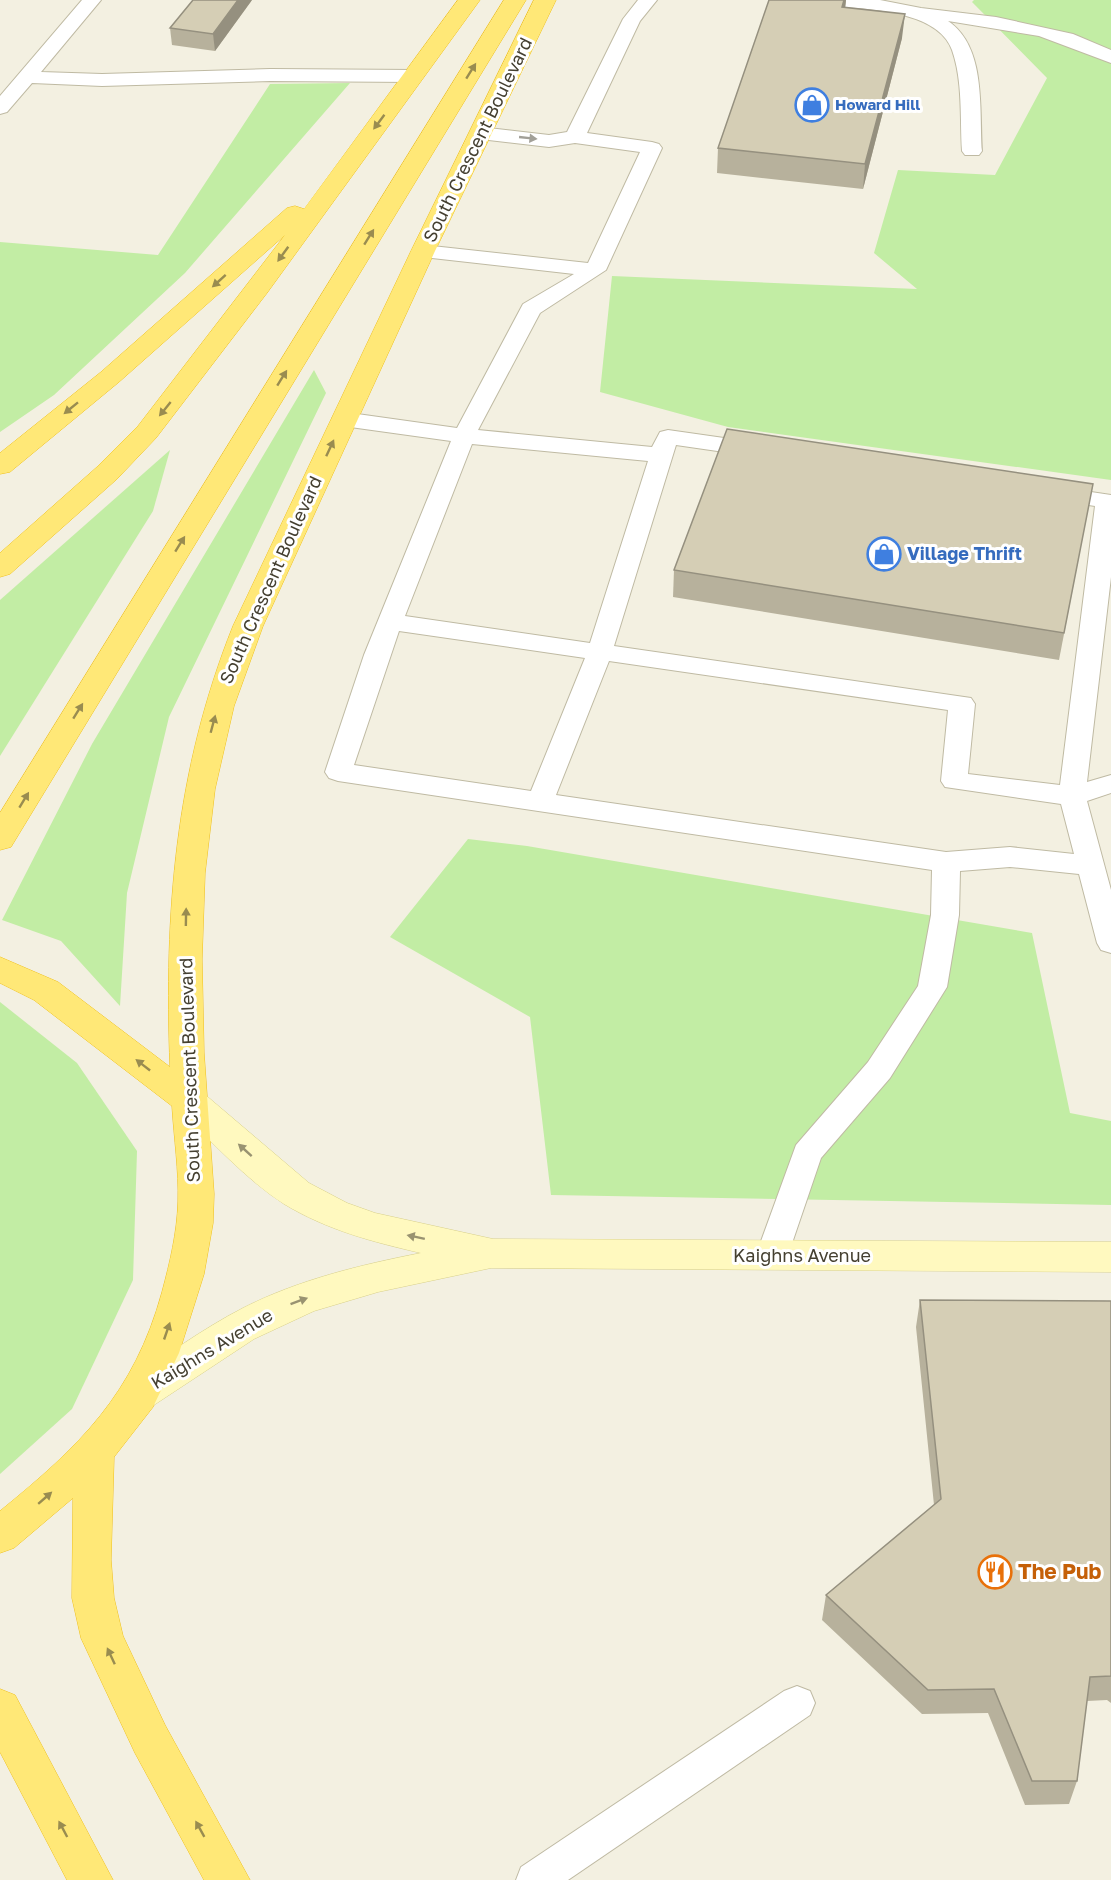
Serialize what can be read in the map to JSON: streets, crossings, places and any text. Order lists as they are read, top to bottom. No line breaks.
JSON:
{"streets":{"highway":["South Crescent Boulevard"],"main road":["Kaighns Avenue"]},"crossings":[["South Crescent Boulevard","Kaighns Avenue"]],"places":{"shop":["Howard Hill","Village Thrift"],"restaurant":["The Pub"]}}
